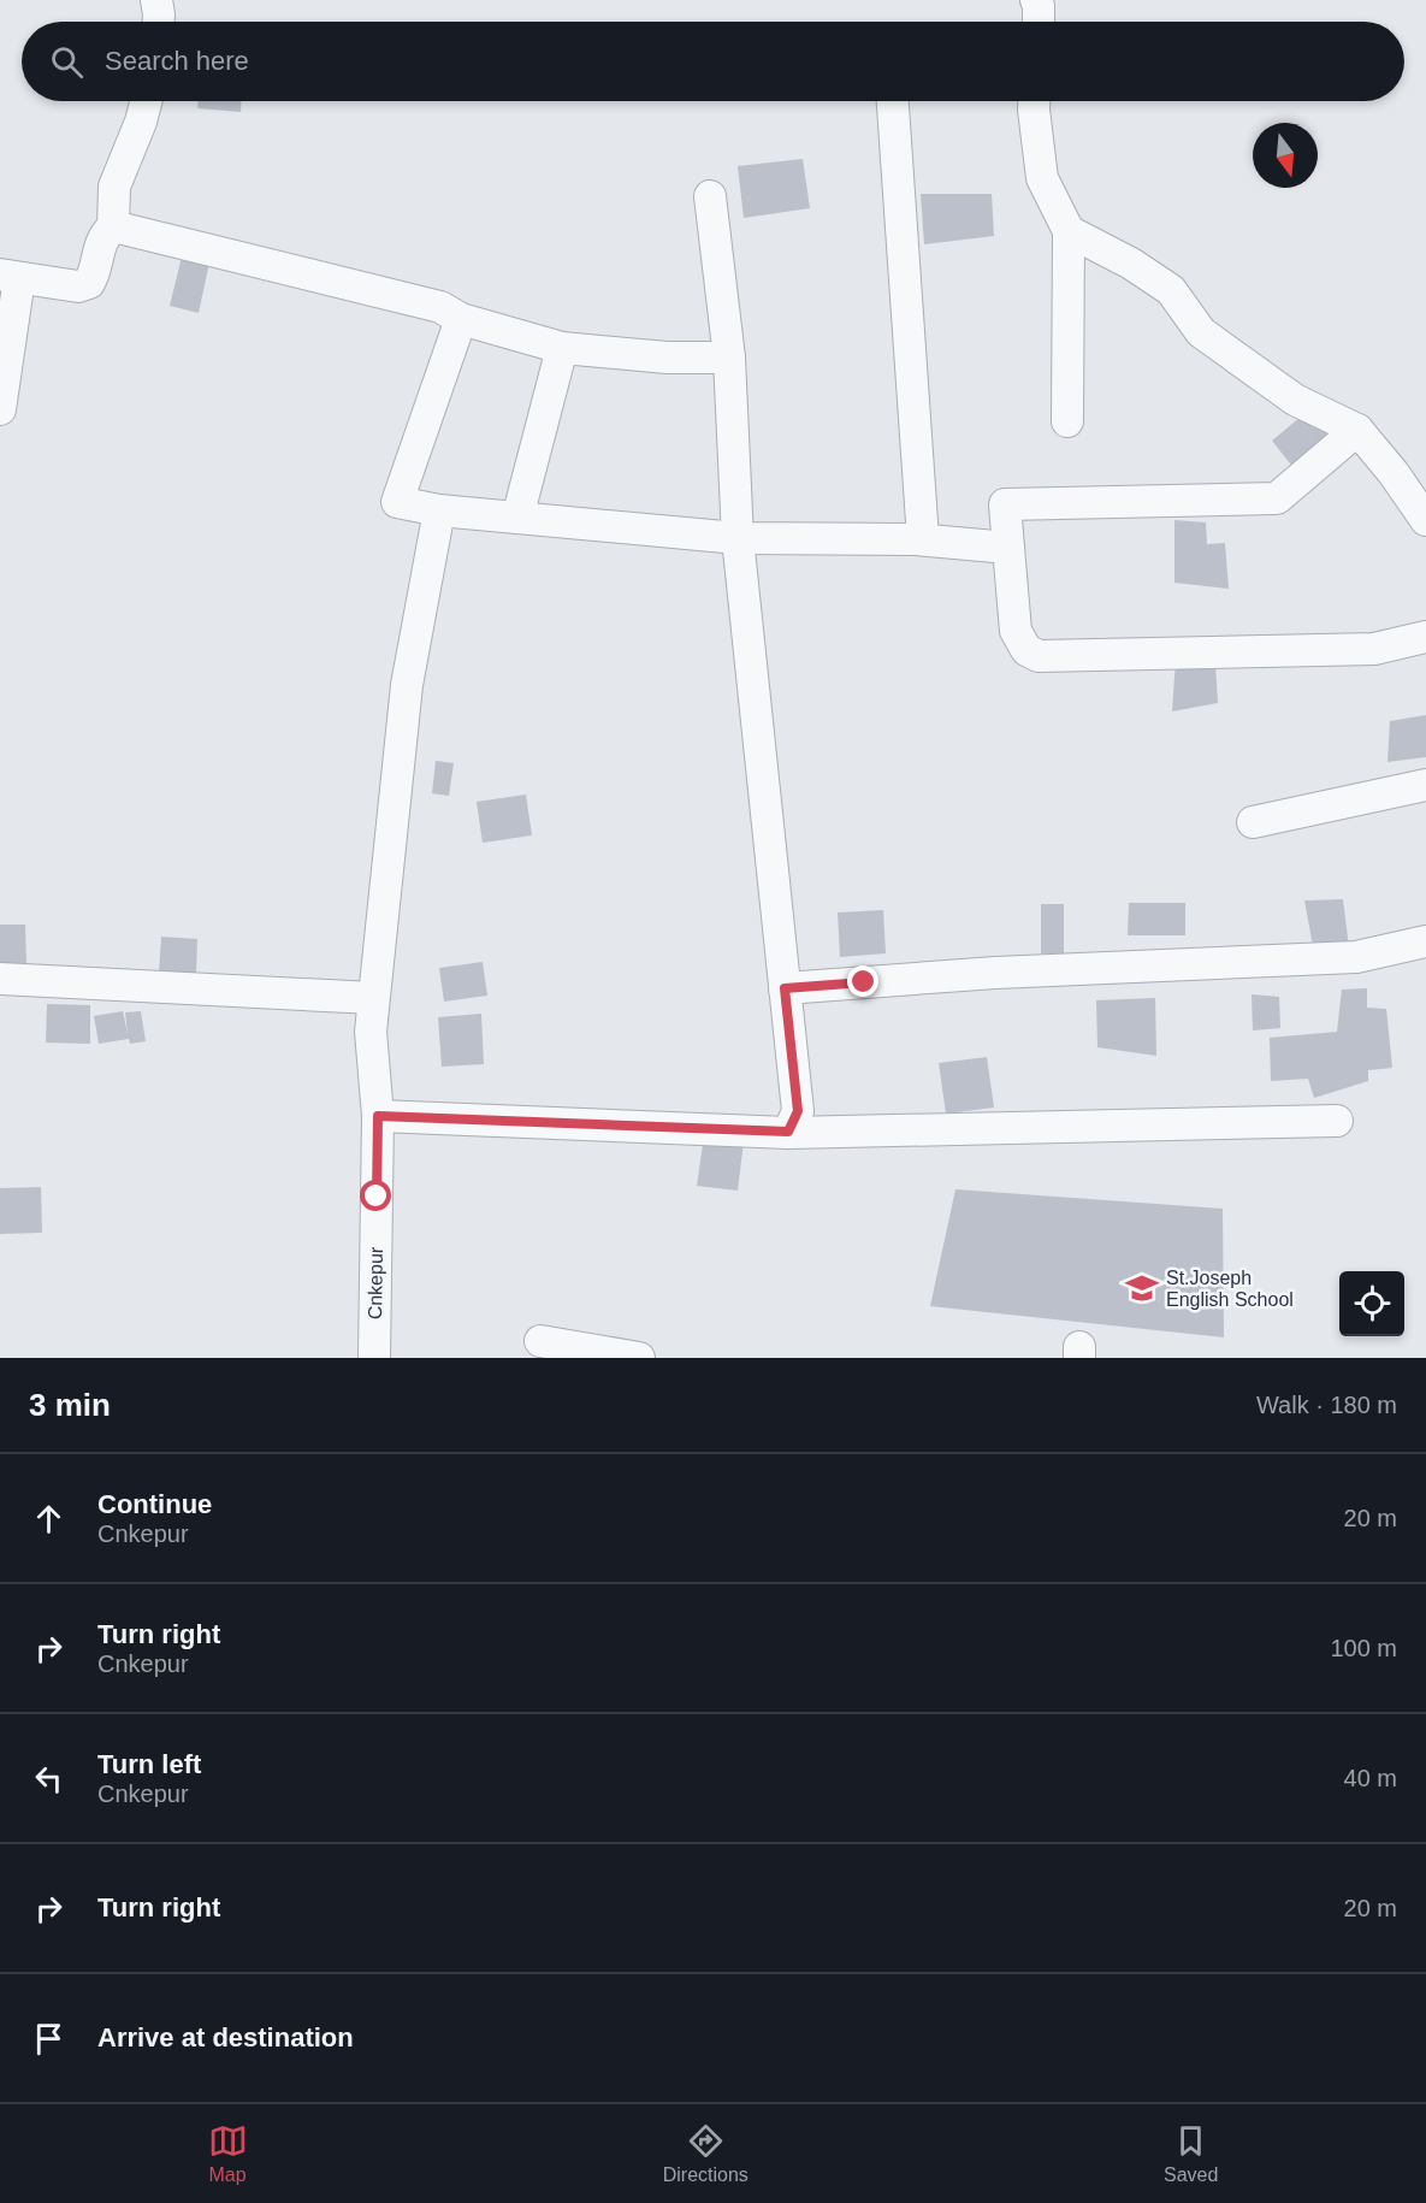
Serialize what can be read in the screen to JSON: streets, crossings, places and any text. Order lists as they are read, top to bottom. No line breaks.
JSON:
{"streets":{"street":["Cnkepur"]},"places":{"school or university":["St.Joseph English School"]},"north":"bottom","page":{"search":"Search here","heading":["3 min","Walk · 180 m"],"list":[["Continue","Cnkepur","20 m"],["Turn right","Cnkepur","100 m"],["Turn left","Cnkepur","40 m"],["Turn right","20 m"],"Arrive at destination"],"nav":["Map","Directions","Saved"]}}
